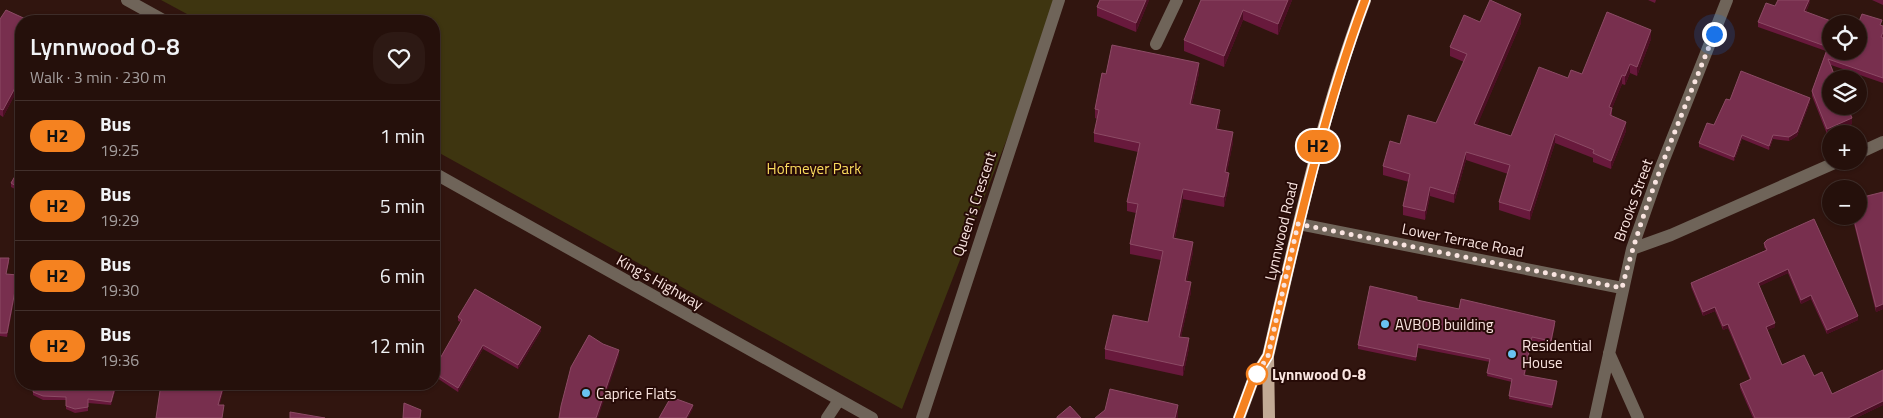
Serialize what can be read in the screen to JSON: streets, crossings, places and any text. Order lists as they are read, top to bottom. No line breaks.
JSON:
{"streets":{"main road":["Lynnwood Road"],"street":["Brooks Street","Queen's Crescent","Lower Terrace Road","King's Highway"]},"crossings":[["Brooks Street","Lower Terrace Road"],["Lynnwood Road","Lower Terrace Road"]],"parks":["Hofmeyer Park"],"places":["AVBOB building","Residential House","Lynnwood O-8","Caprice Flats"],"lines":["bus line H2"],"page":{"on_map":"H2","map_buttons":["+","−"],"heading":["Lynnwood O-8","Walk · 3 min · 230 m"],"list":[{"mark":"H2","name":"Bus","note":"19:25","value":"1 min"},{"mark":"H2","name":"Bus","note":"19:29","value":"5 min"},{"mark":"H2","name":"Bus","note":"19:30","value":"6 min"},{"mark":"H2","name":"Bus","note":"19:36","value":"12 min"}]}}
